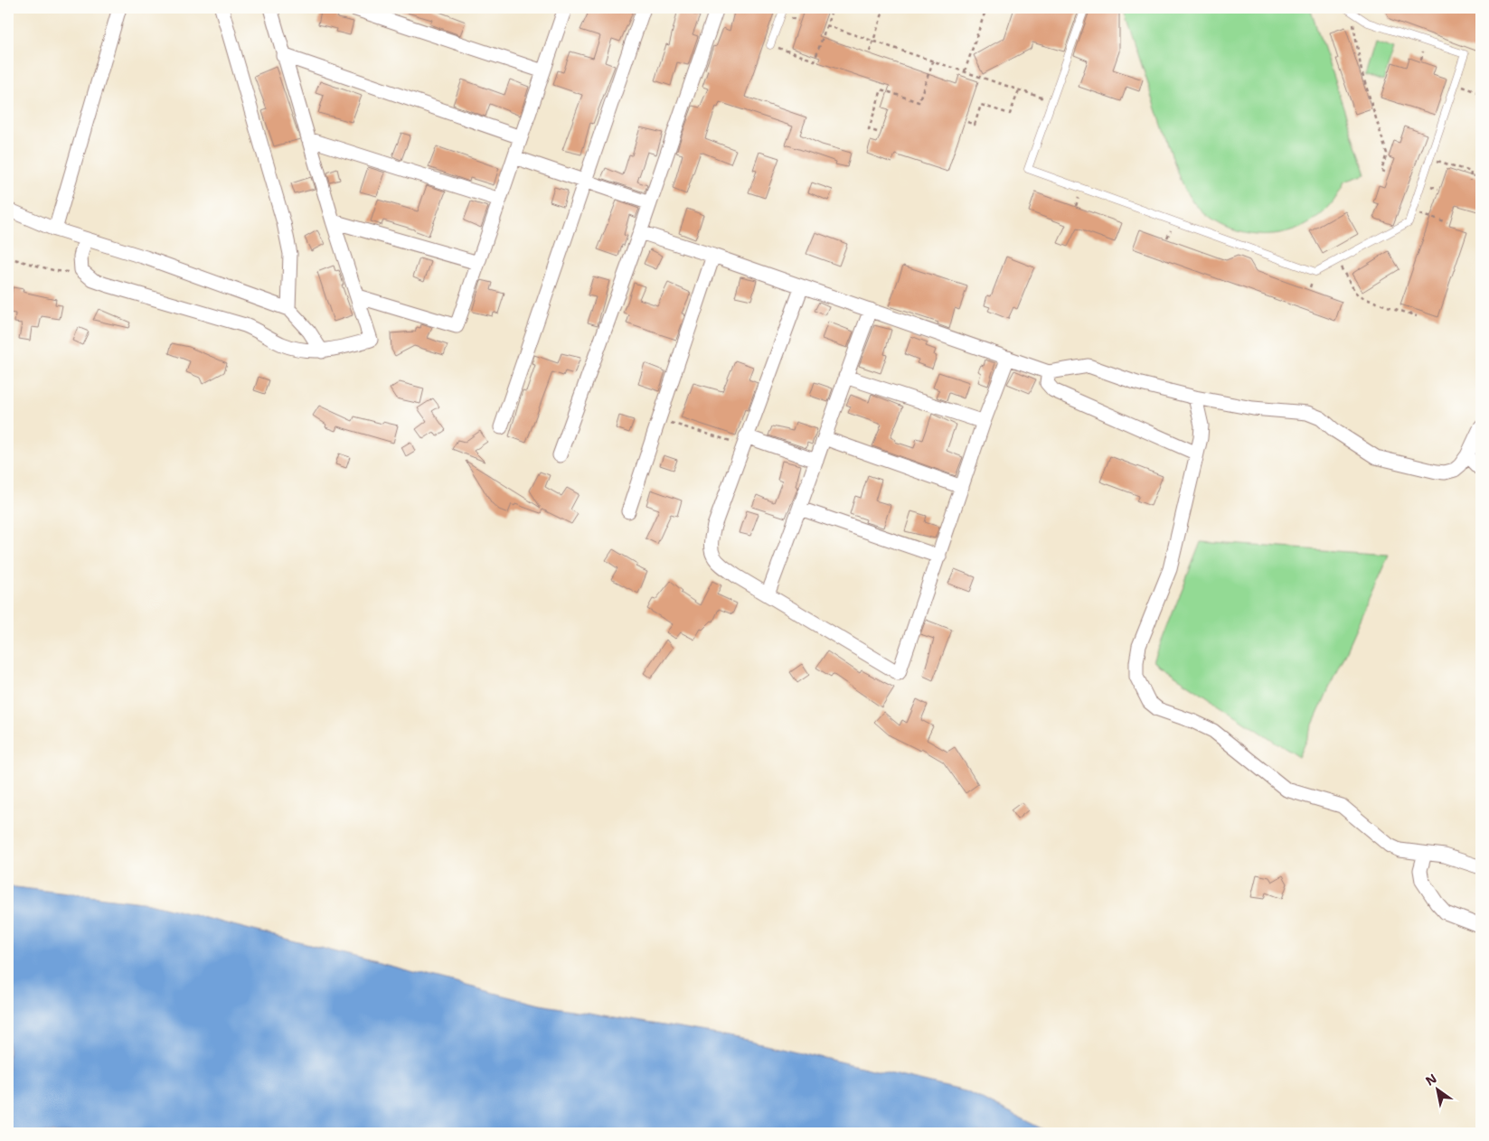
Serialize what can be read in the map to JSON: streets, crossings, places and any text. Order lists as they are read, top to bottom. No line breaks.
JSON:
{"north":"top left"}
